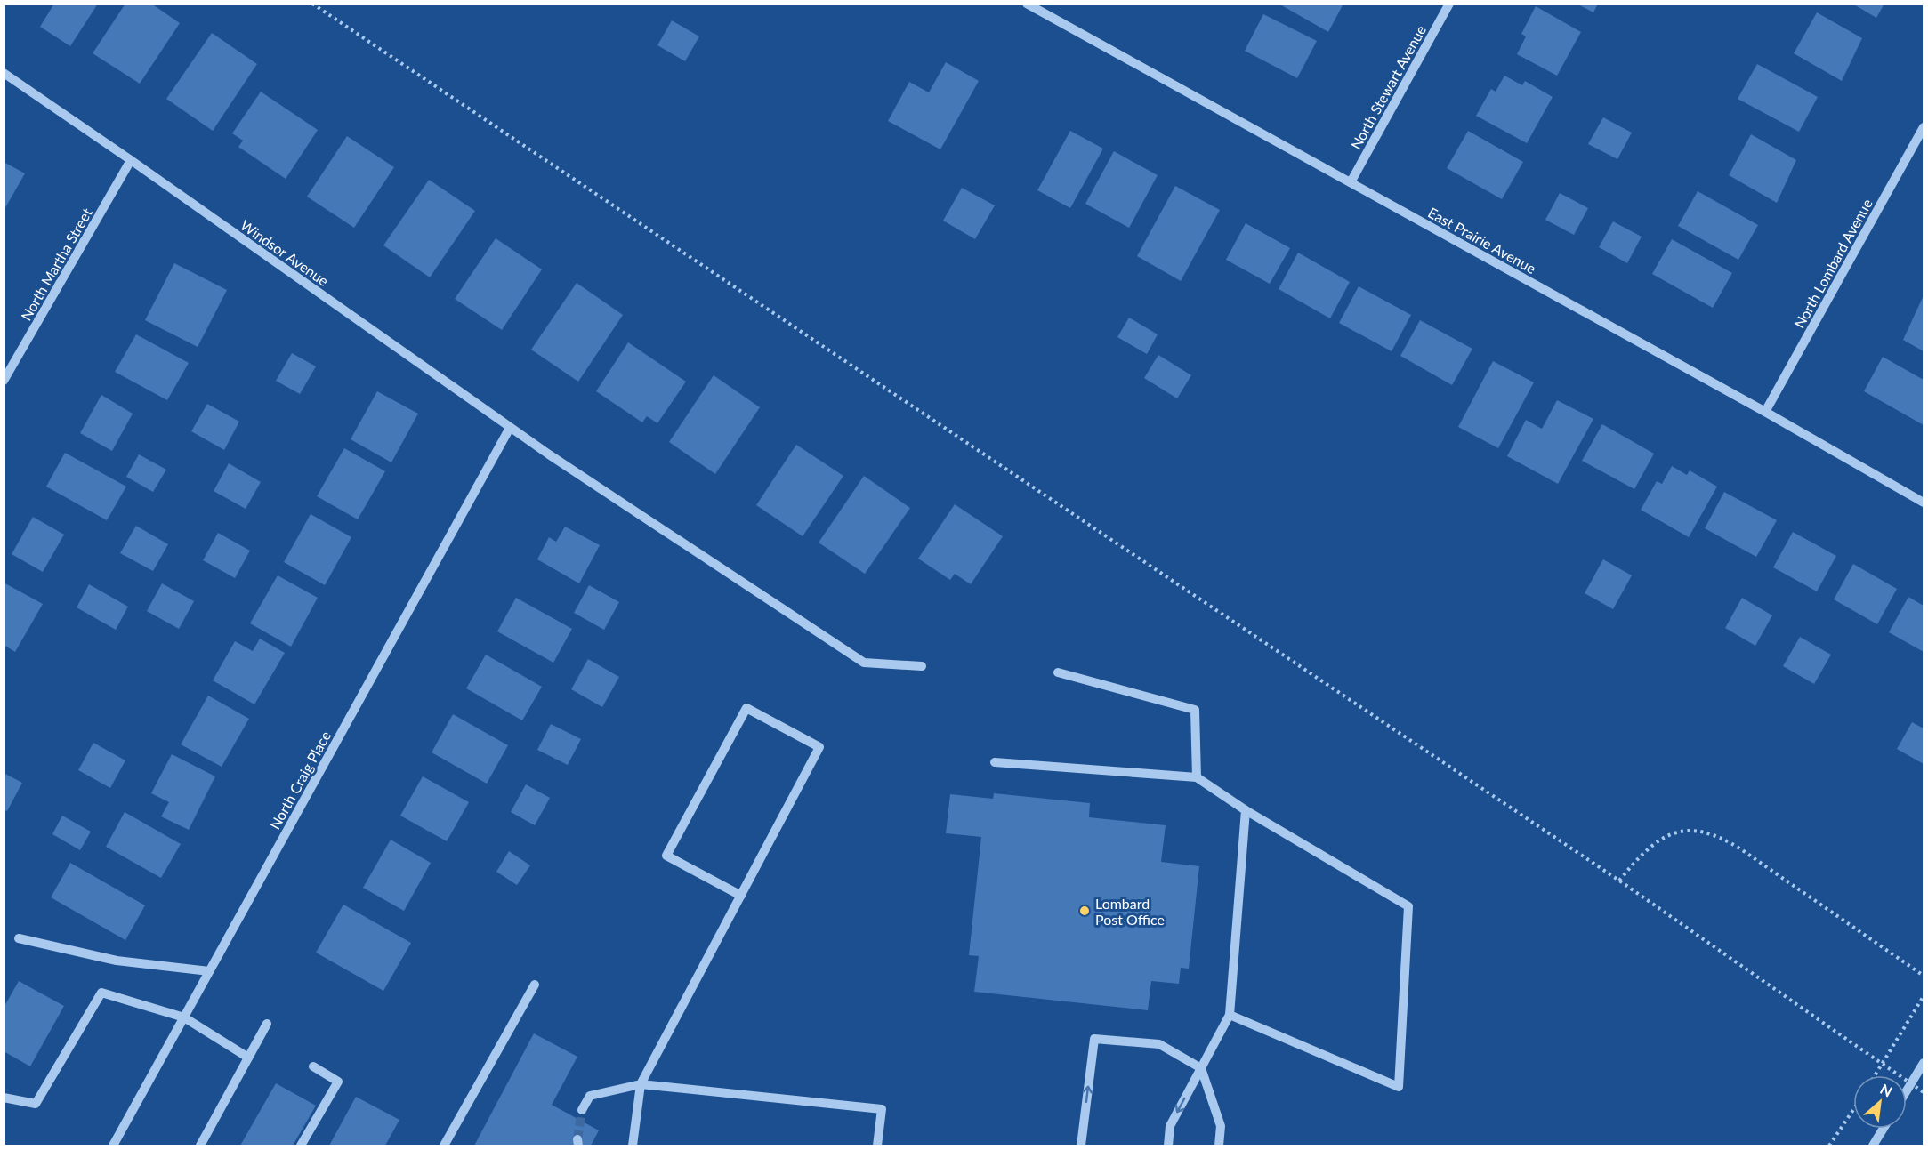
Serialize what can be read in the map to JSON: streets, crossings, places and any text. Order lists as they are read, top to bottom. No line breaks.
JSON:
{"streets":{"street":["North Stewart Avenue","East Prairie Avenue","Windsor Avenue","North Lombard Avenue","North Martha Street","North Craig Place"]},"crossings":[["North Stewart Avenue","East Prairie Avenue"],["East Prairie Avenue","North Lombard Avenue"],["Windsor Avenue","North Martha Street"],["Windsor Avenue","North Craig Place"]],"places":["Lombard Post Office"],"north":"top right"}
